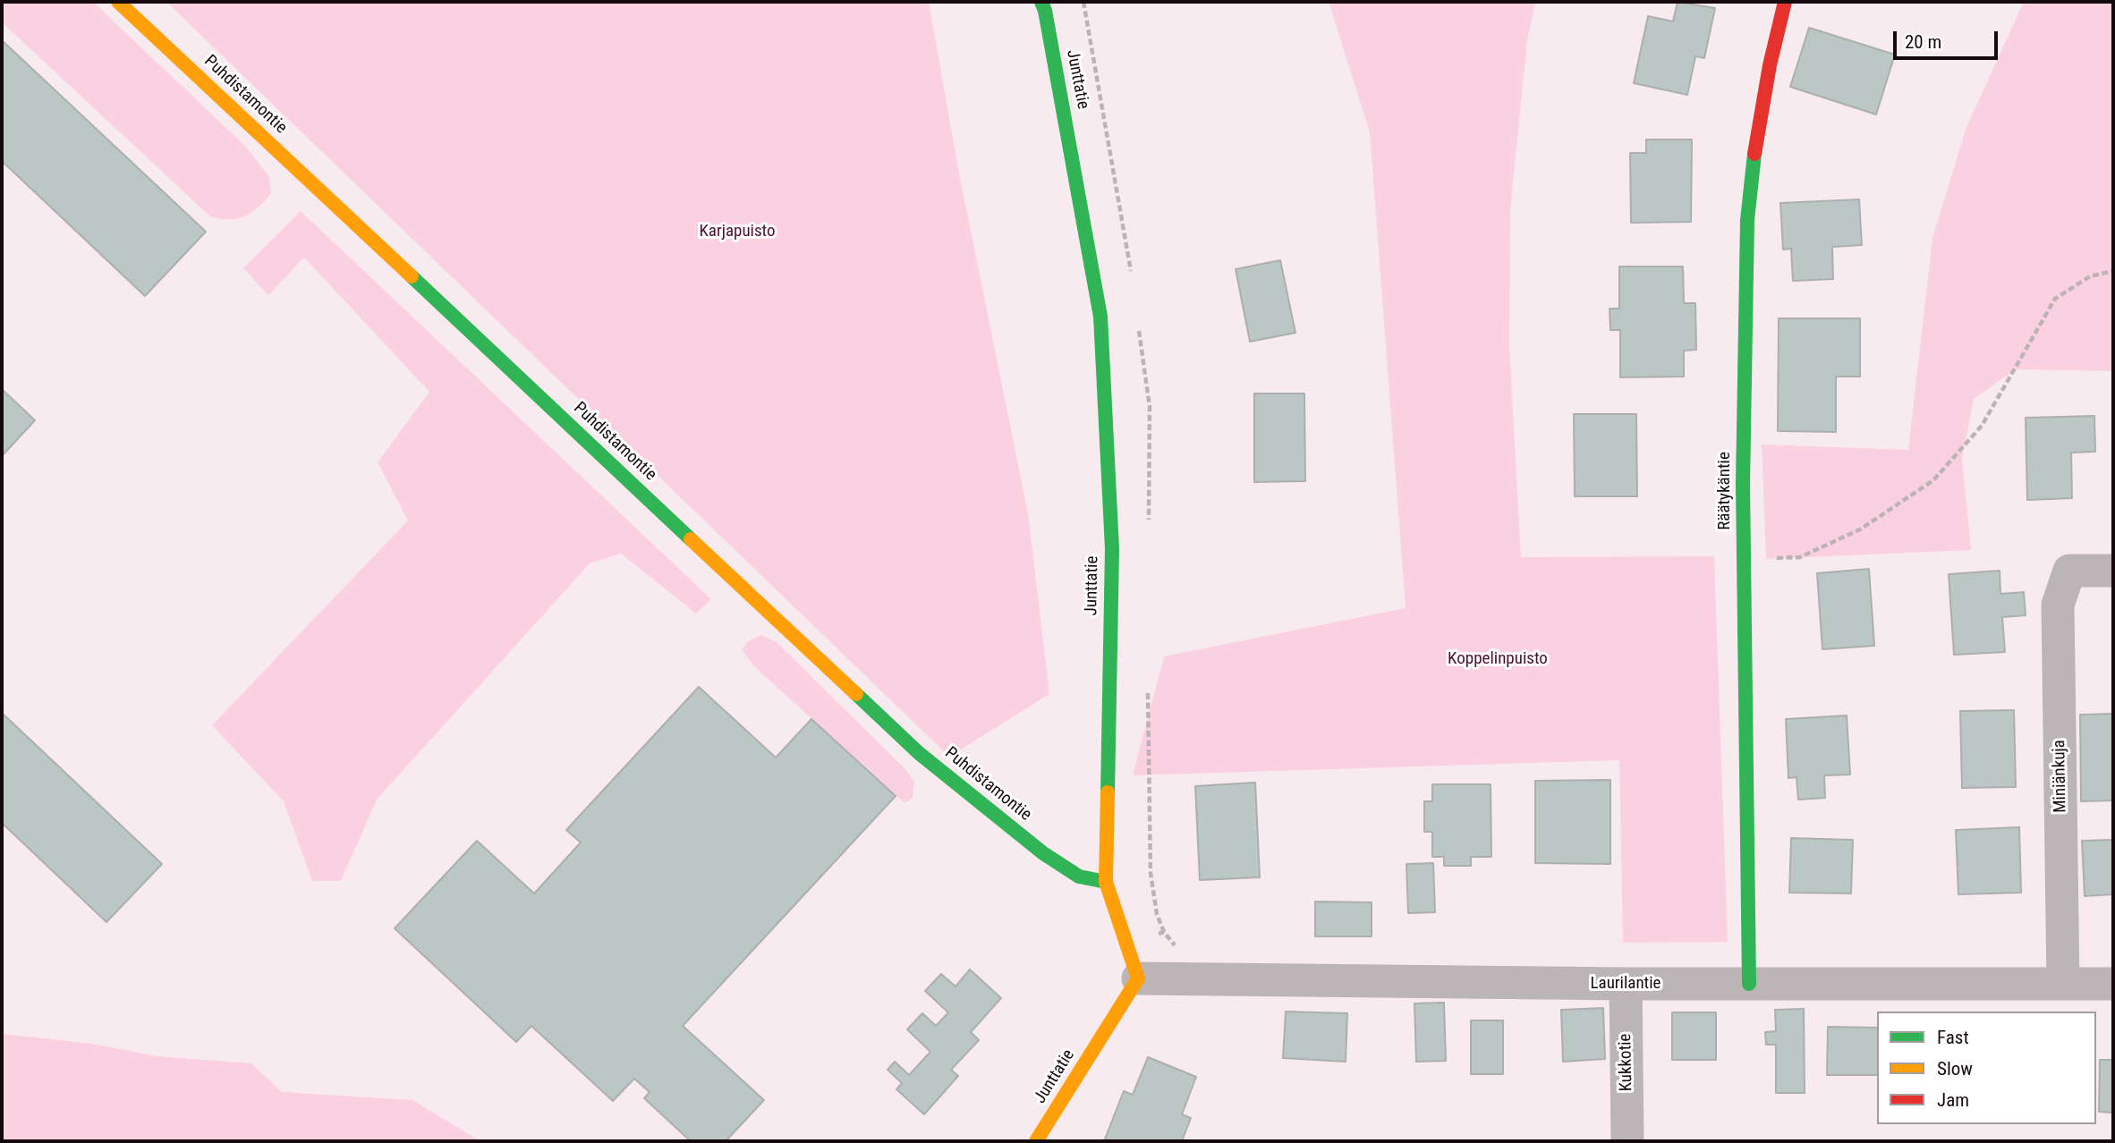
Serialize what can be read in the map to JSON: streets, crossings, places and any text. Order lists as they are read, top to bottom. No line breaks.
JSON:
{"streets":{"street":["Junttatie","Puhdistamontie","Räätykäntie","Miniänkuja","Laurilantie","Kukkotie"]},"crossings":[["Junttatie","Puhdistamontie"],["Junttatie","Laurilantie"],["Räätykäntie","Laurilantie"],["Miniänkuja","Laurilantie"],["Laurilantie","Kukkotie"]],"parks":["Karjapuisto","Koppelinpuisto"],"legend":["Fast","Slow","Jam"],"scale_bar":"20 m"}
